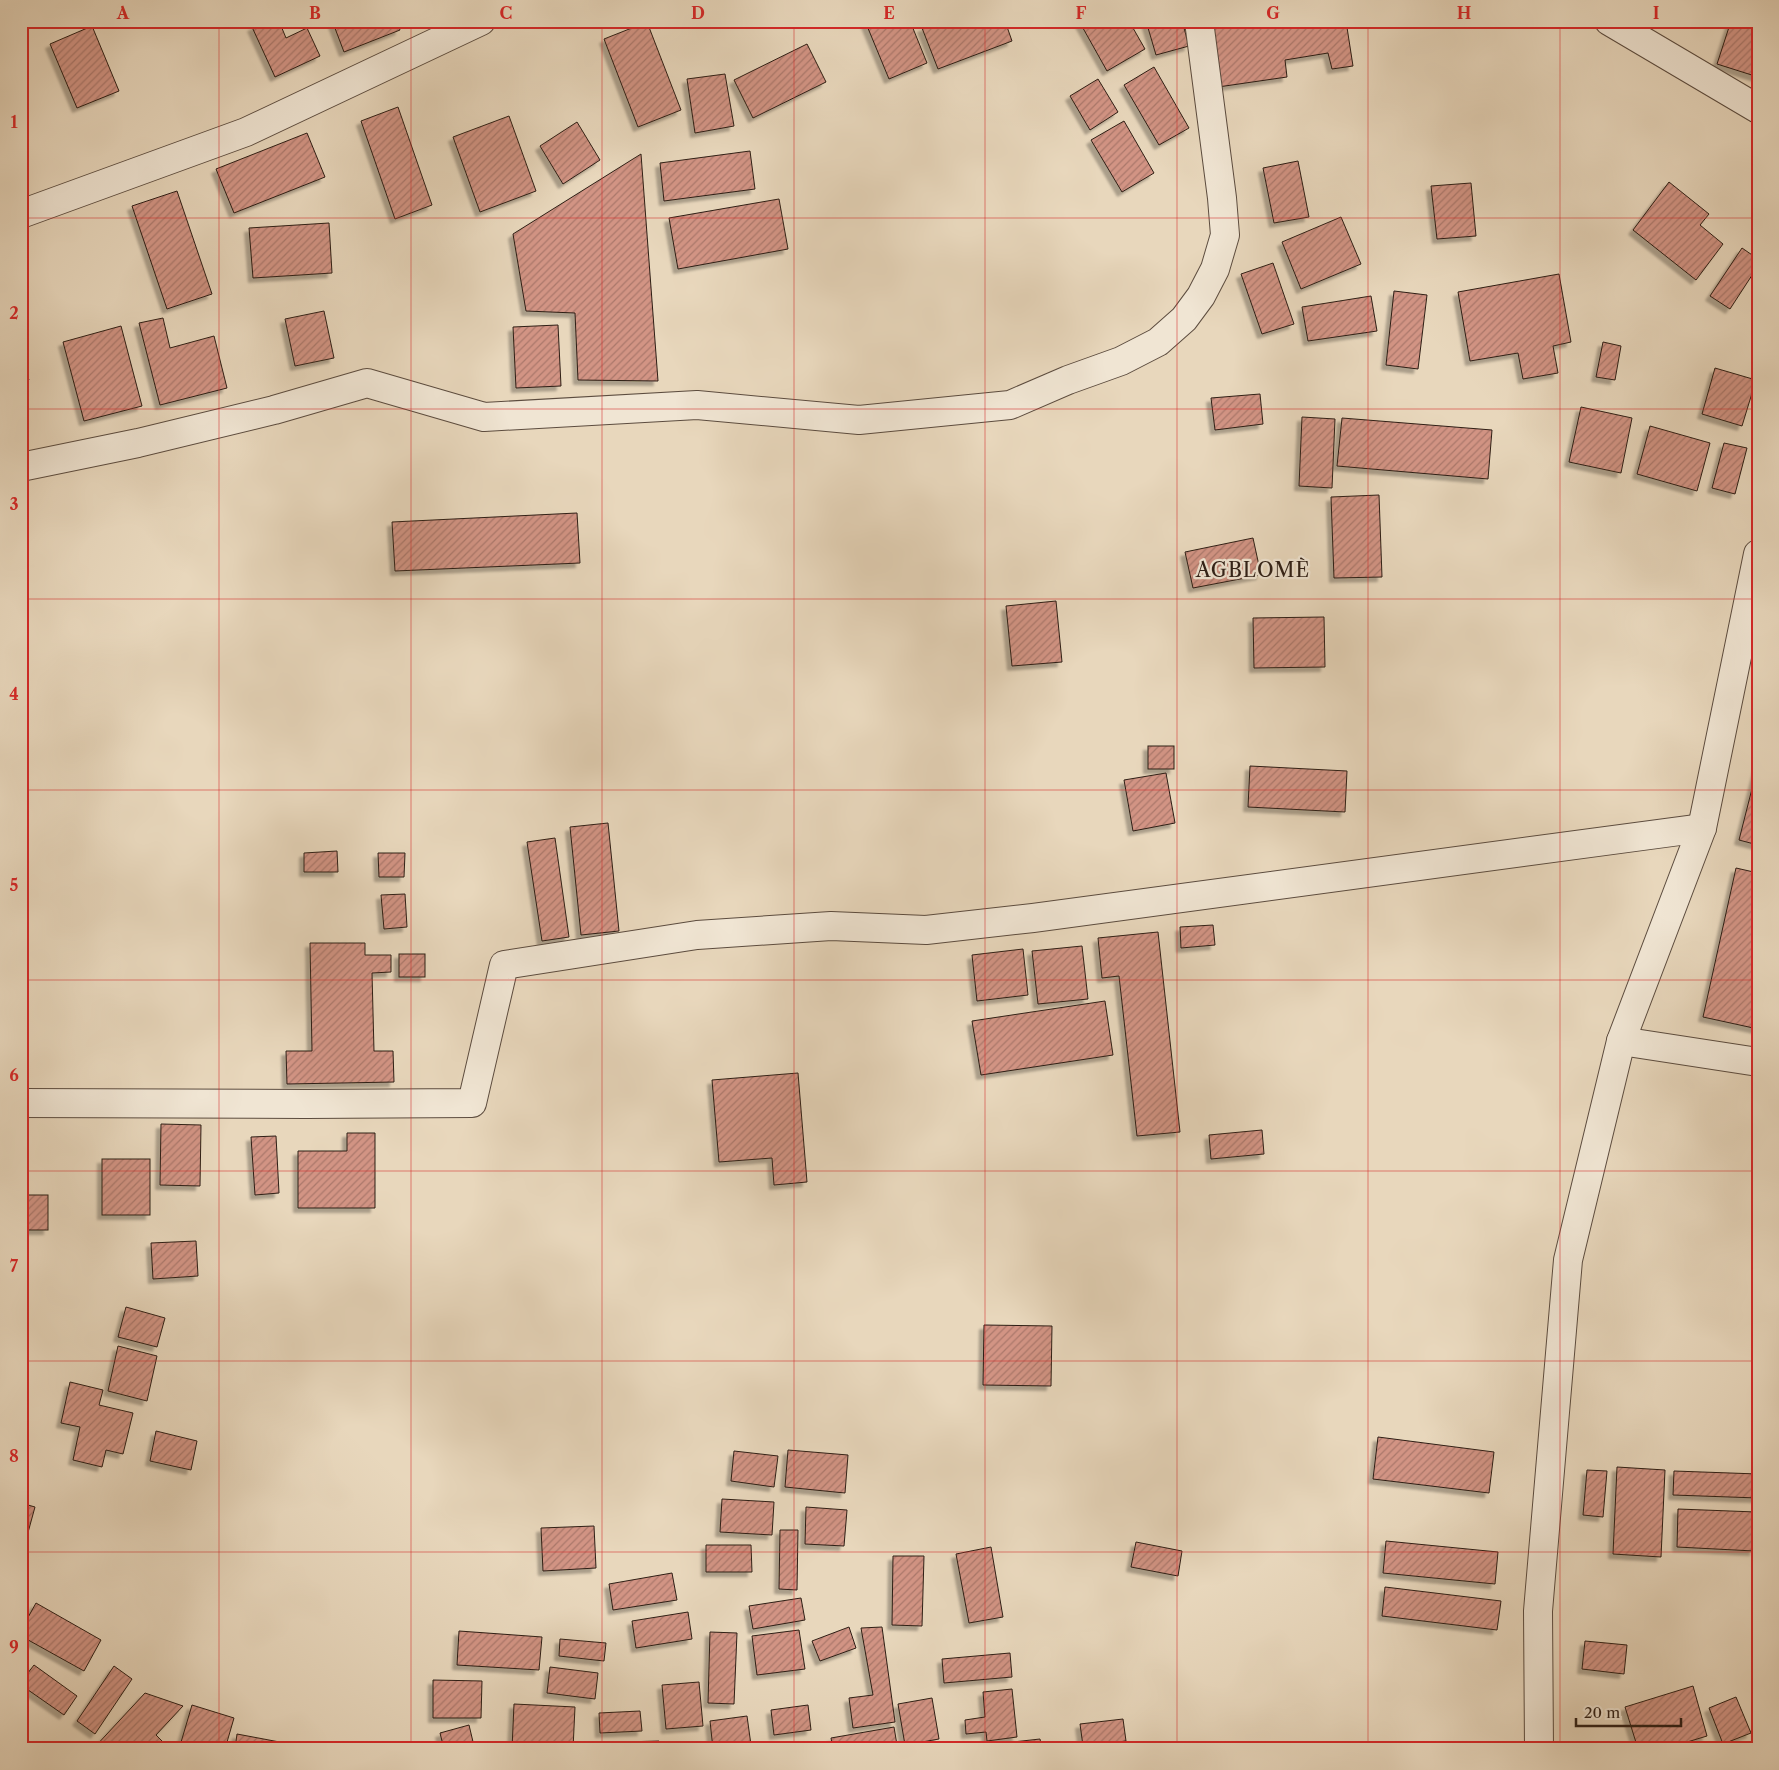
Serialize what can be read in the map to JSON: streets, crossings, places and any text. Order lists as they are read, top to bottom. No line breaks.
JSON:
{"districts":["AGBLOMÈ"],"scale_bar":"20 m","grid":{"columns":["A","B","C","D","E","F","G","H","I"],"rows":["1","2","3","4","5","6","7","8","9"]}}
